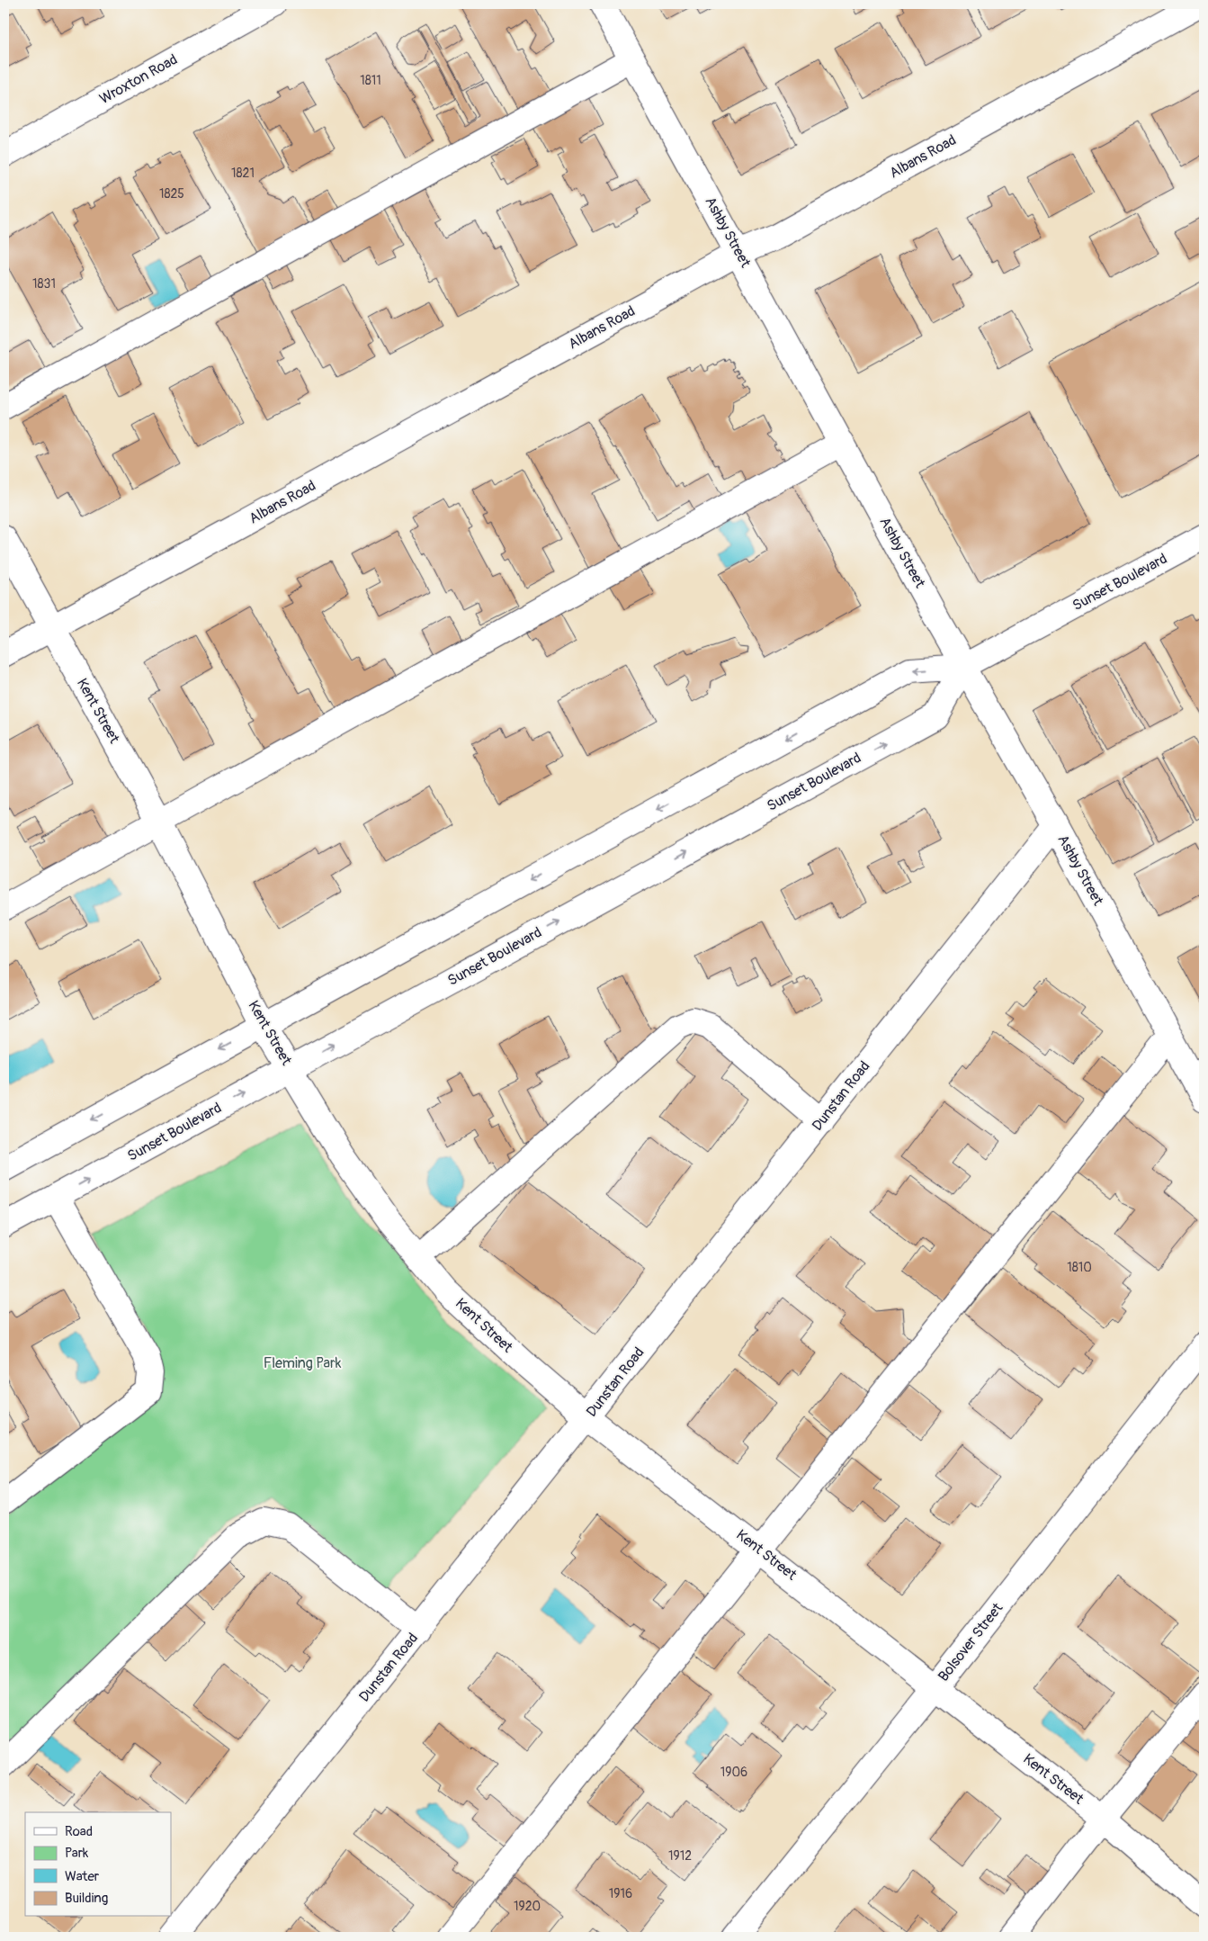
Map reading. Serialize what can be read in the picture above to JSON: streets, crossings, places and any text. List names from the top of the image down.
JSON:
{
  "streets": {
    "street": [
      "Wroxton Road",
      "Albans Road",
      "Ashby Street",
      "Sunset Boulevard",
      "Kent Street",
      "Dunstan Road",
      "Bolsover Street"
    ]
  },
  "crossings": [
    ["Albans Road", "Ashby Street"],
    ["Albans Road", "Kent Street"],
    ["Ashby Street", "Sunset Boulevard"],
    ["Ashby Street", "Dunstan Road"],
    ["Sunset Boulevard", "Kent Street"],
    ["Kent Street", "Dunstan Road"],
    ["Kent Street", "Bolsover Street"]
  ],
  "parks": ["Fleming Park"],
  "house_numbers": [
    "1811",
    "1821",
    "1825",
    "1831",
    "1810",
    "1906",
    "1912",
    "1916",
    "1920"
  ],
  "legend": [
    "Road",
    "Park",
    "Water",
    "Building"
  ]
}
